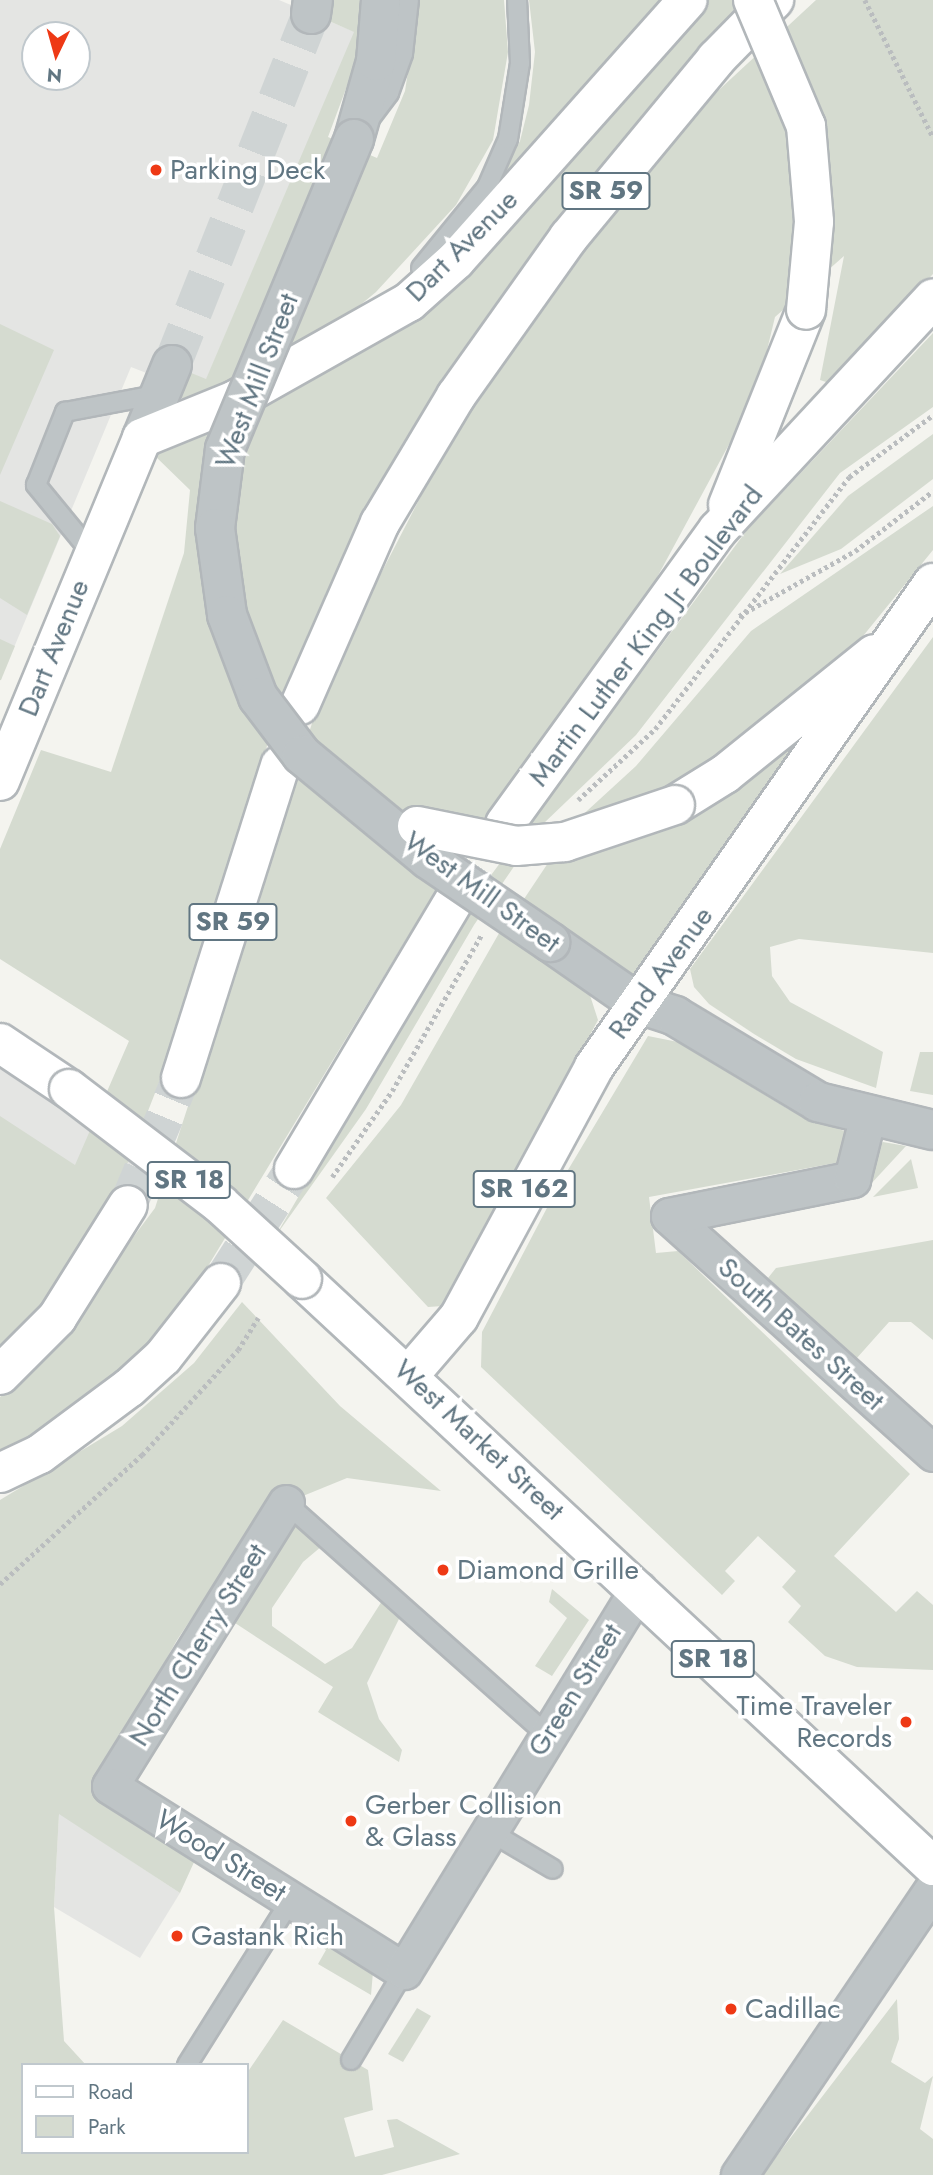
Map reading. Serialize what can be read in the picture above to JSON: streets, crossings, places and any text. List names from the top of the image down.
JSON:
{
  "streets": {
    "main road": [
      "SR 59",
      "Dart Avenue",
      "Martin Luther King Jr Boulevard",
      "Rand Avenue",
      "SR 18",
      "SR 162",
      "West Market Street"
    ],
    "street": [
      "West Mill Street",
      "South Bates Street",
      "North Cherry Street",
      "Green Street",
      "Wood Street"
    ]
  },
  "crossings": [
    ["West Mill Street", "Rand Avenue"],
    ["West Mill Street", "South Bates Street"],
    ["Rand Avenue", "West Market Street"],
    ["West Market Street", "Green Street"],
    ["North Cherry Street", "Wood Street"],
    ["Green Street", "Wood Street"]
  ],
  "places": [
    "Parking Deck",
    "Diamond Grille",
    "Time Traveler Records",
    "Gerber Collision & Glass",
    "Gastank Rich",
    "Cadillac"
  ],
  "legend": ["Road", "Park"],
  "north": "bottom"
}
